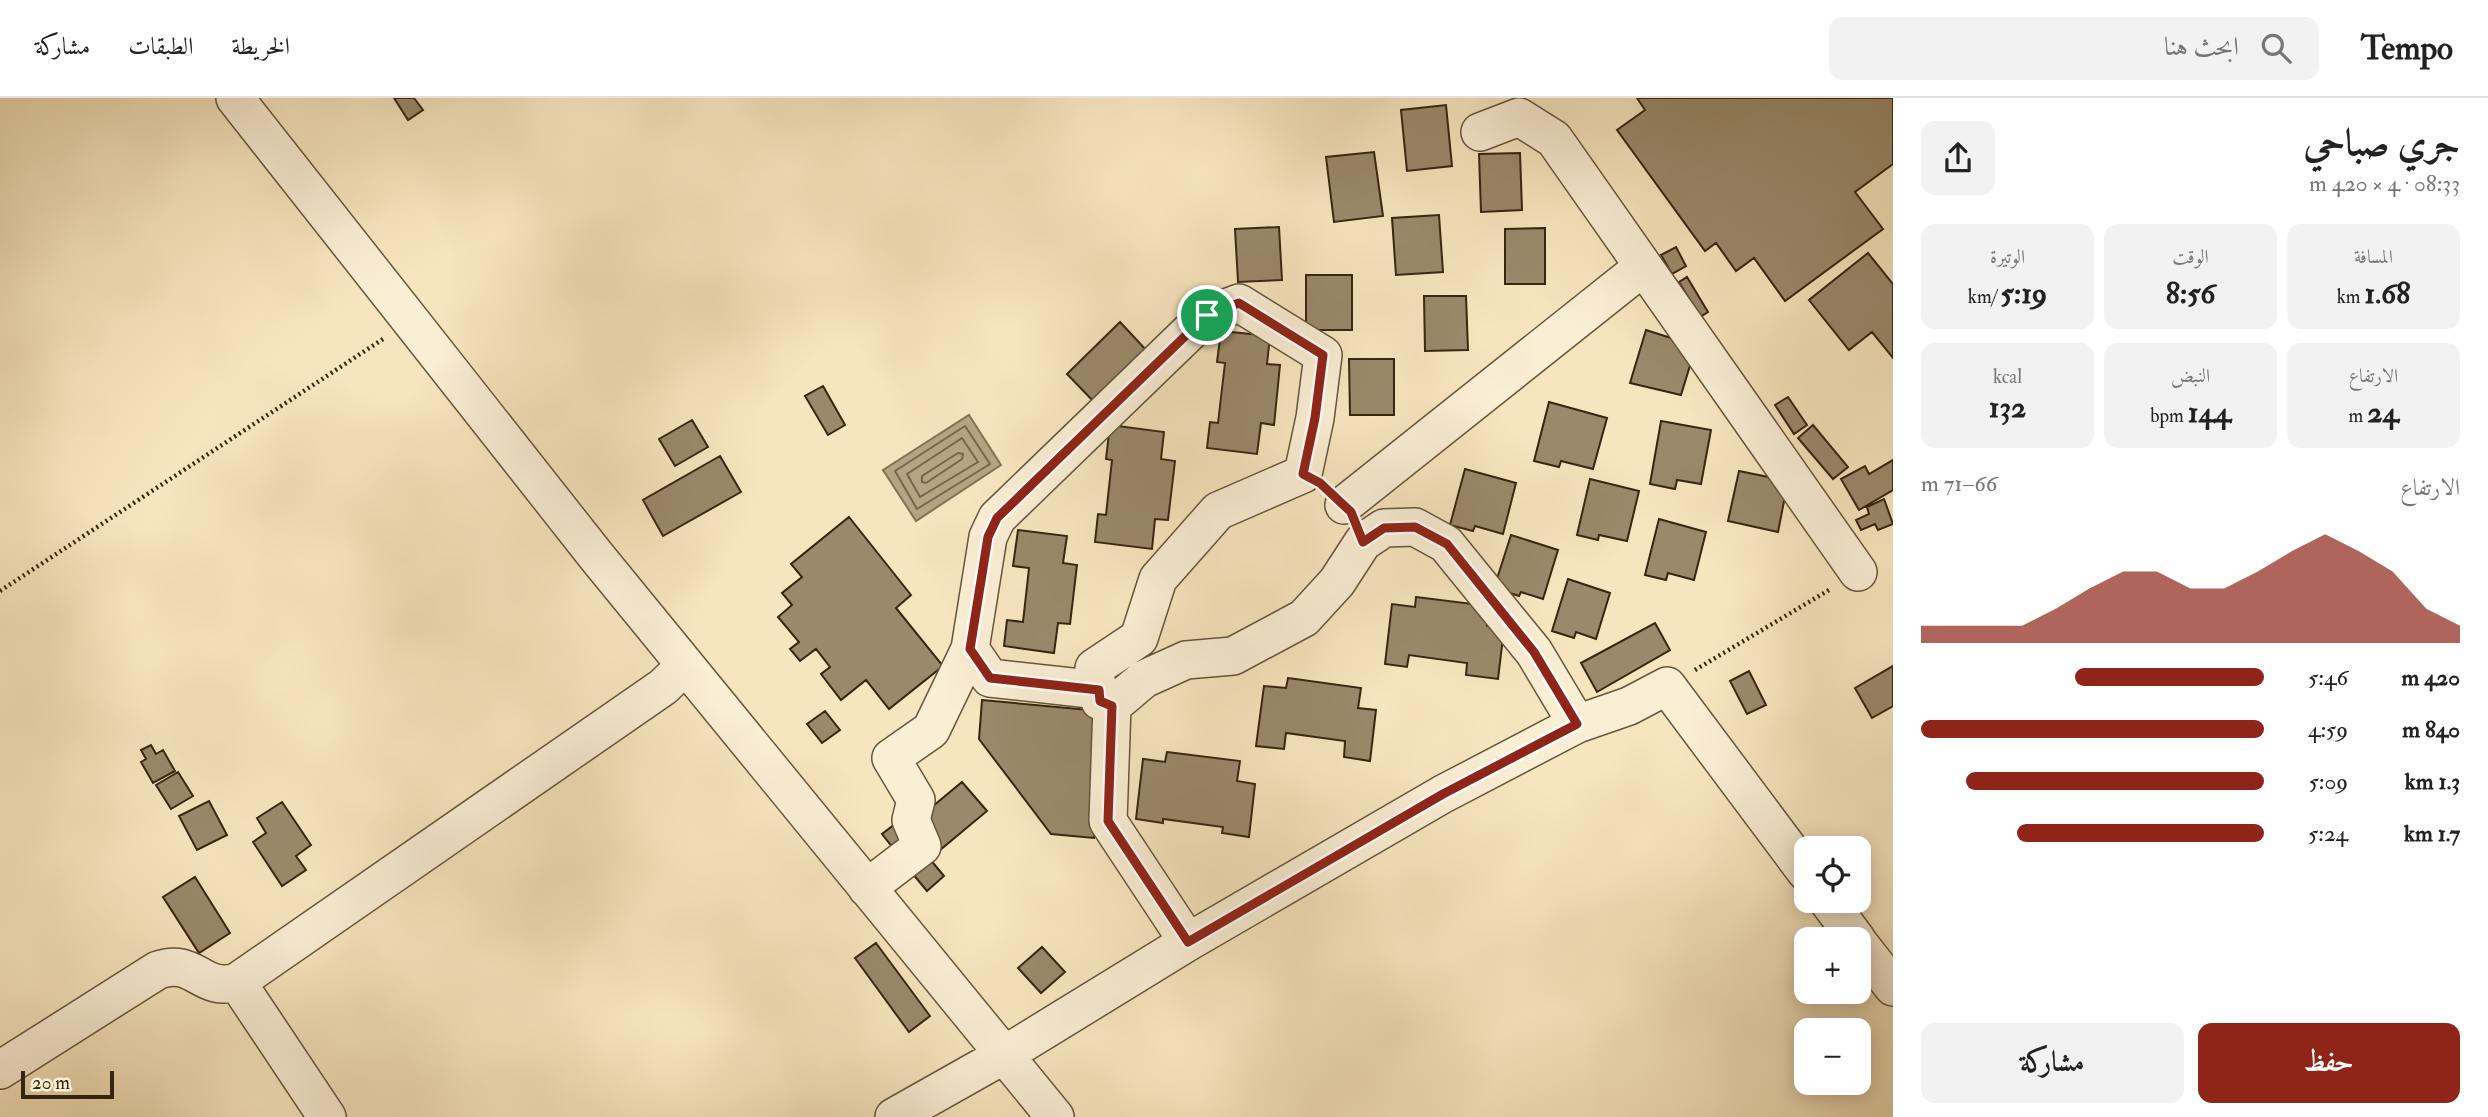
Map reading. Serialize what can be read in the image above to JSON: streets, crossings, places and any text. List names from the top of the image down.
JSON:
{
  "scale_bar": "20 m",
  "page": {
    "header": "Tempo",
    "search": "ابحث هنا",
    "nav": ["الخريطة", "الطبقات", "مشاركة"],
    "heading": ["جري صباحي", "08:33 · 4 × 420 m"],
    "stats": [
      ["المسافة", "1.68 km"],
      ["الوقت", "8:56"],
      ["الوتيرة", "5:19 /km"],
      ["الارتفاع", "24 m"],
      ["النبض", "144 bpm"],
      ["kcal", "132"]
    ],
    "chart": ["الارتفاع", "66–71 m"],
    "list": [
      {
        "name": "420 m",
        "note": "5:46"
      },
      {
        "name": "840 m",
        "note": "4:59"
      },
      {
        "name": "1.3 km",
        "note": "5:09"
      },
      {
        "name": "1.7 km",
        "note": "5:24"
      }
    ],
    "map_buttons": ["+", "−"],
    "buttons": ["حفظ", "مشاركة"],
    "scale": "20 m"
  }
}
